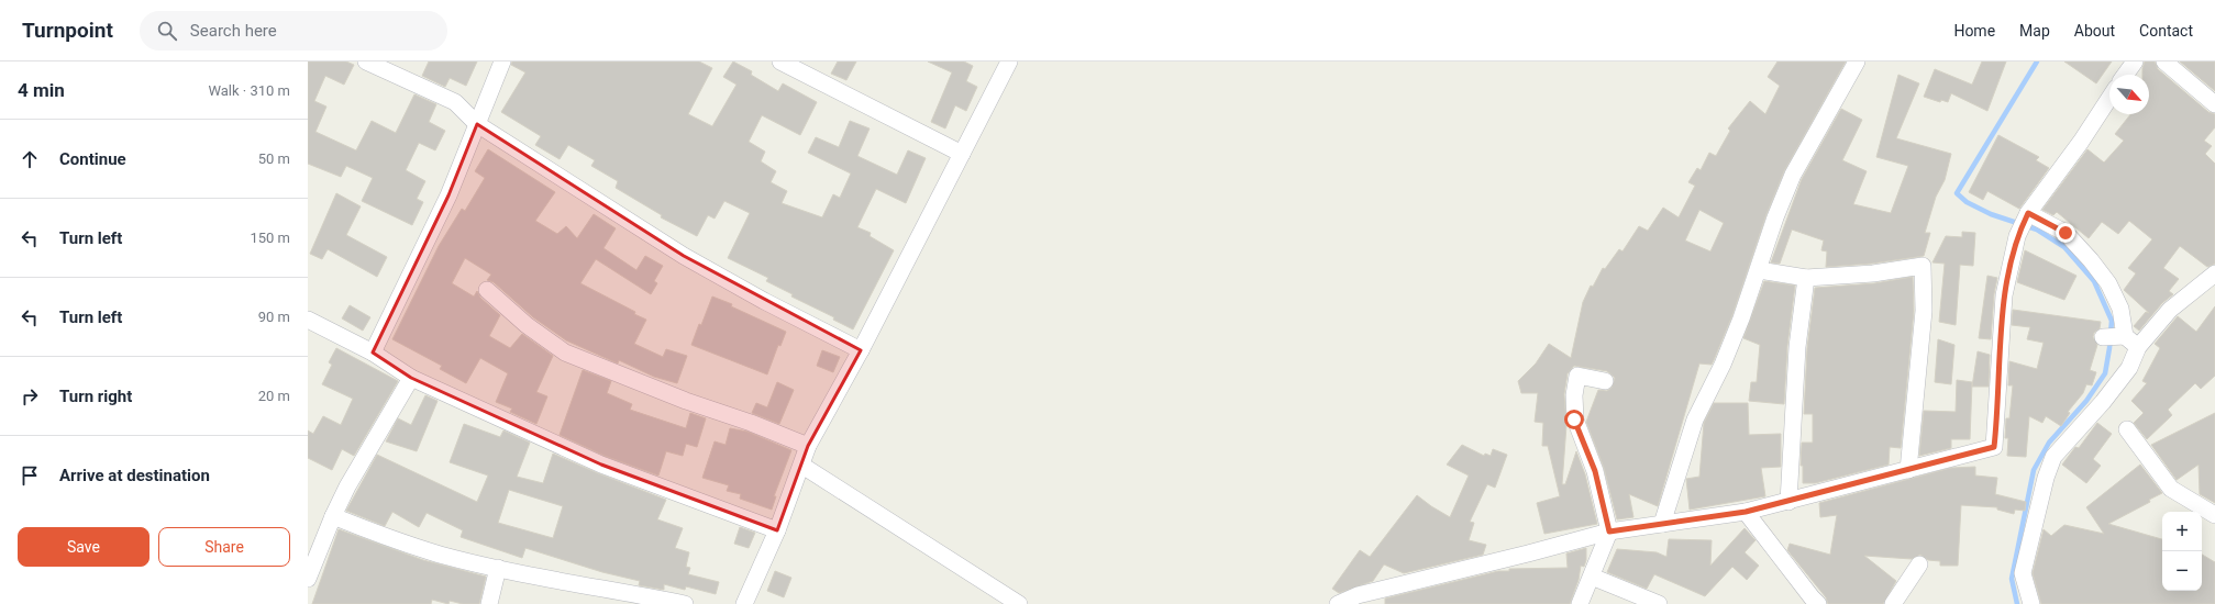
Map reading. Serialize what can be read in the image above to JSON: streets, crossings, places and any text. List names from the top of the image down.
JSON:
{
  "north": "bottom right",
  "page": {
    "header": "Turnpoint",
    "search": "Search here",
    "nav": [
      "Home",
      "Map",
      "About",
      "Contact"
    ],
    "heading": ["4 min", "Walk · 310 m"],
    "list": [
      ["Continue", "50 m"],
      ["Turn left", "150 m"],
      ["Turn left", "90 m"],
      ["Turn right", "20 m"],
      "Arrive at destination"
    ],
    "map_buttons": ["+", "−"],
    "buttons": ["Save", "Share"]
  }
}
